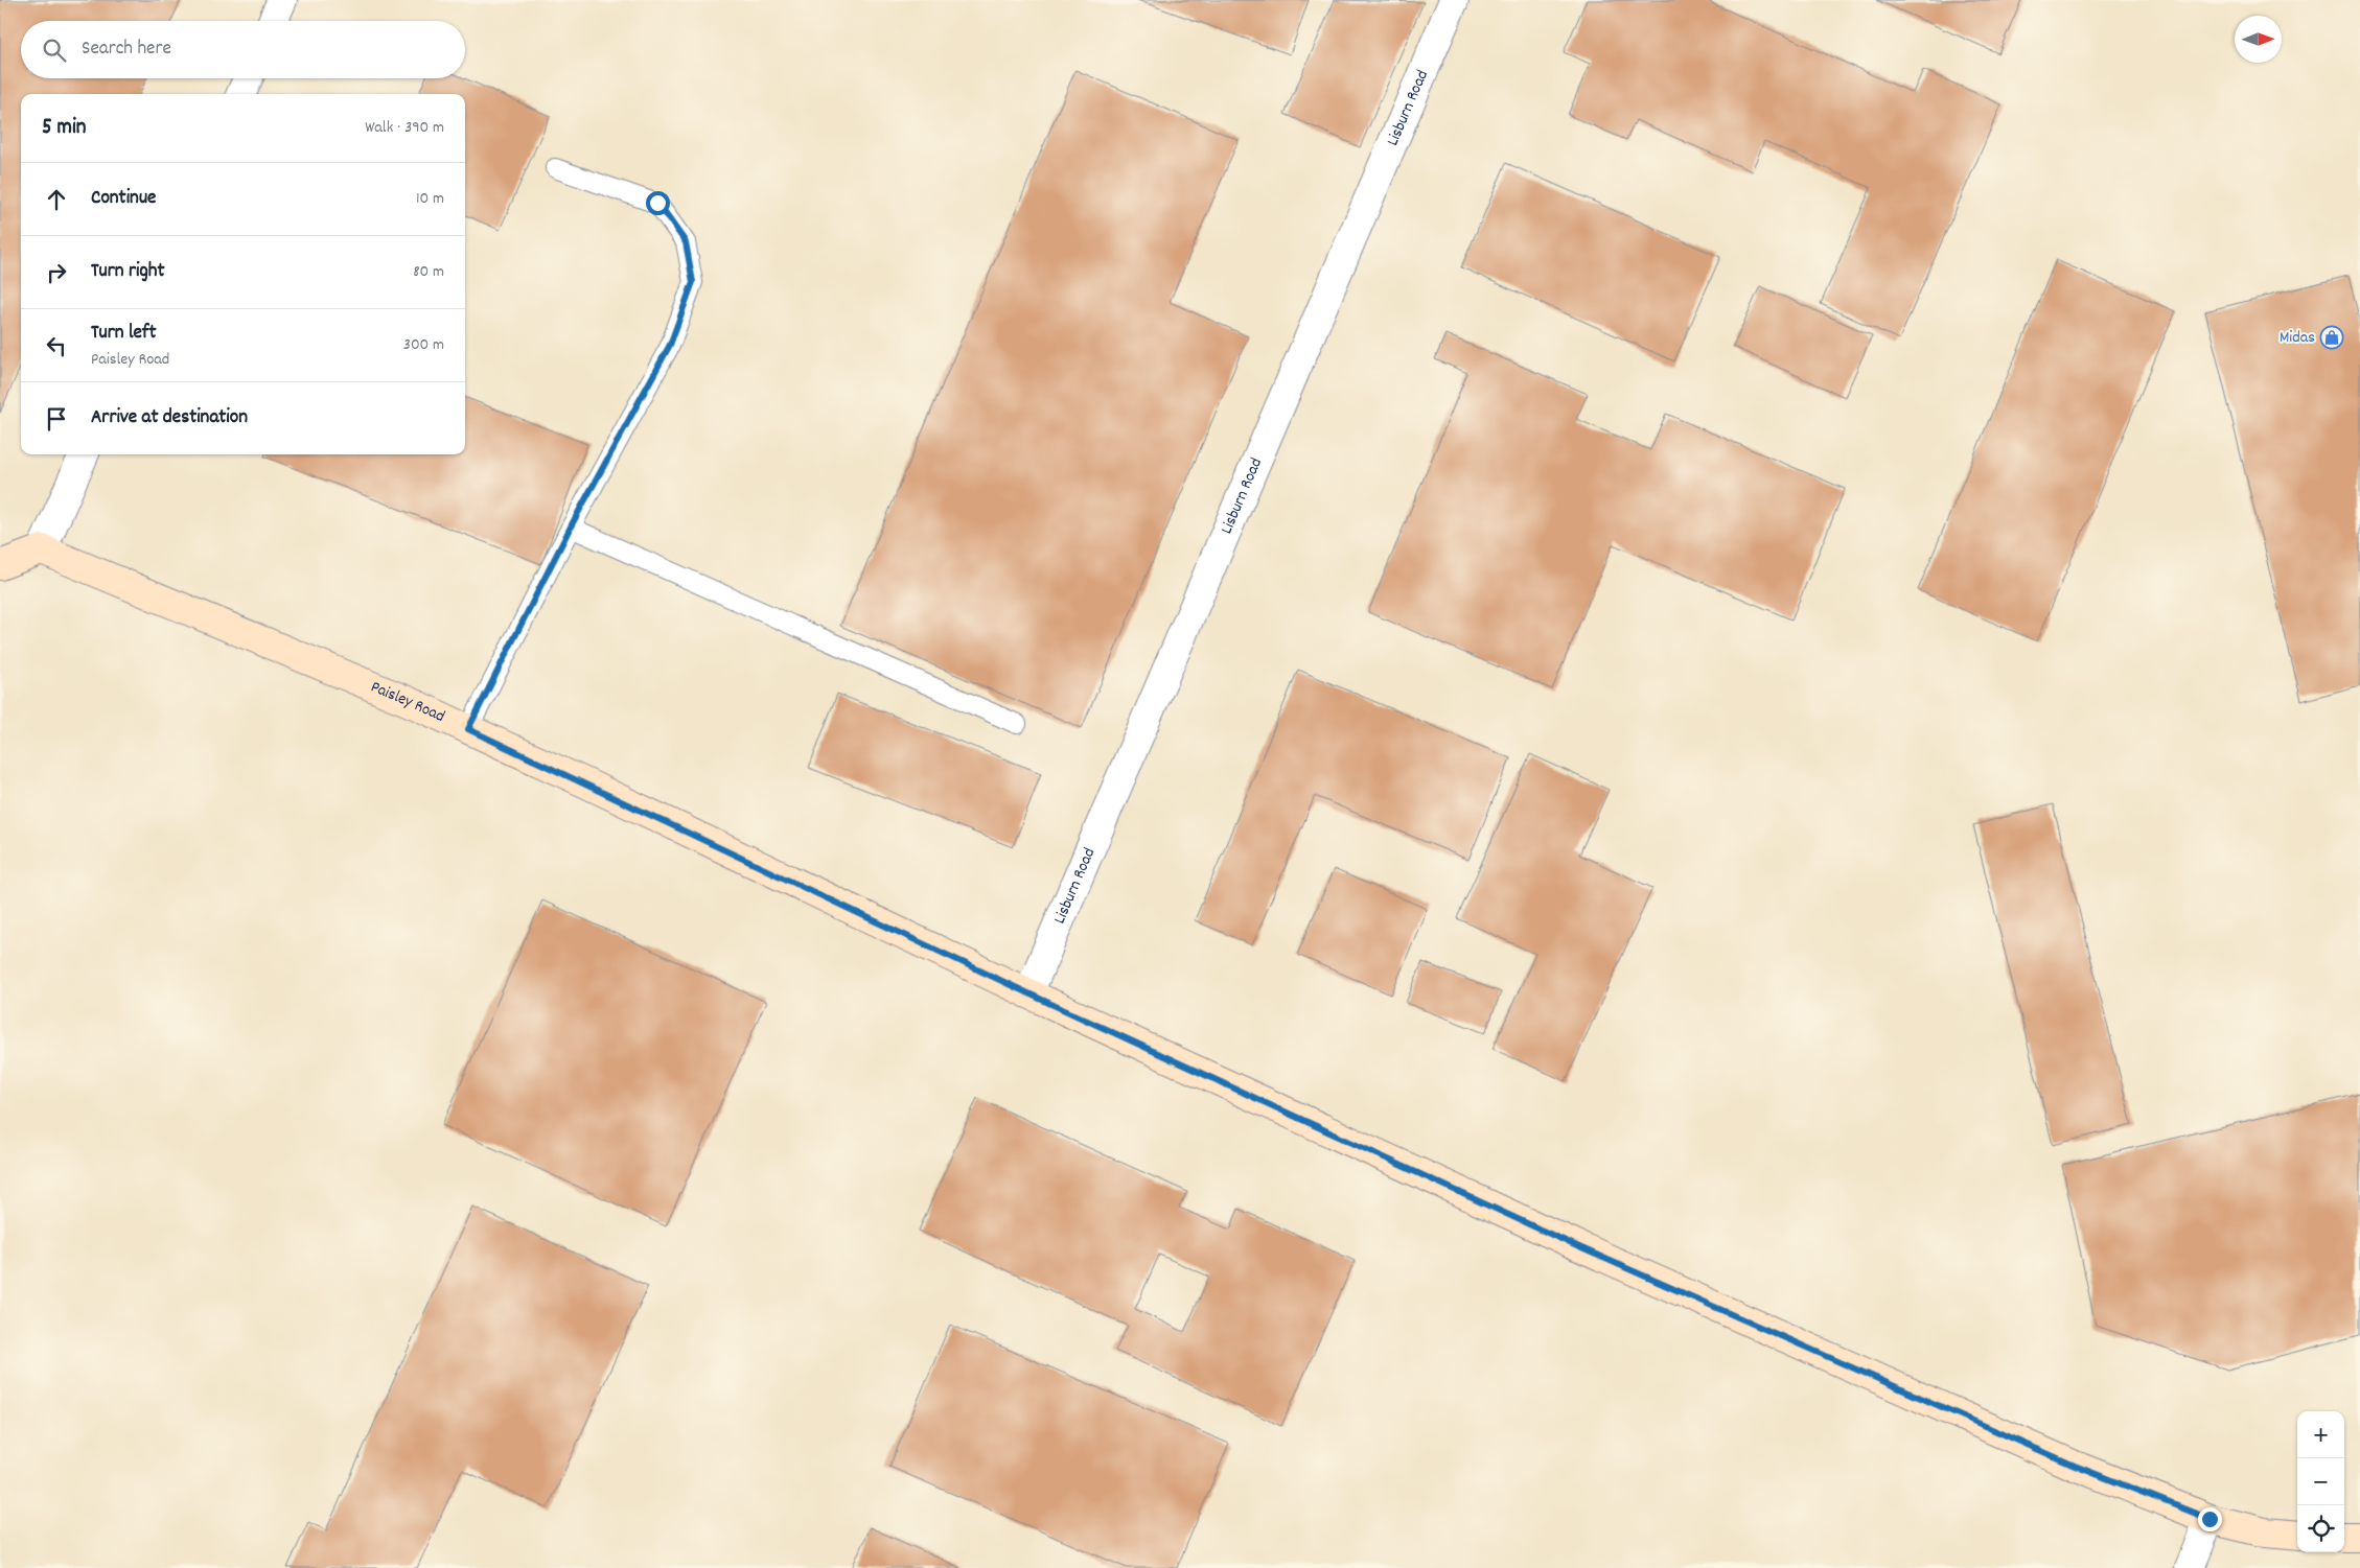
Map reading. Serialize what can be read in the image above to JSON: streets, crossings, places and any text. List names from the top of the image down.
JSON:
{
  "streets": {
    "main road": ["Paisley Road"],
    "street": ["Lisburn Road"]
  },
  "crossings": [
    ["Lisburn Road", "Paisley Road"]
  ],
  "places": {
    "shop": ["Midas"]
  },
  "north": "right",
  "page": {
    "search": "Search here",
    "heading": ["5 min", "Walk · 390 m"],
    "list": [
      ["Continue", "10 m"],
      ["Turn right", "80 m"],
      ["Turn left", "Paisley Road", "300 m"],
      "Arrive at destination"
    ],
    "map_buttons": ["+", "−"]
  }
}
